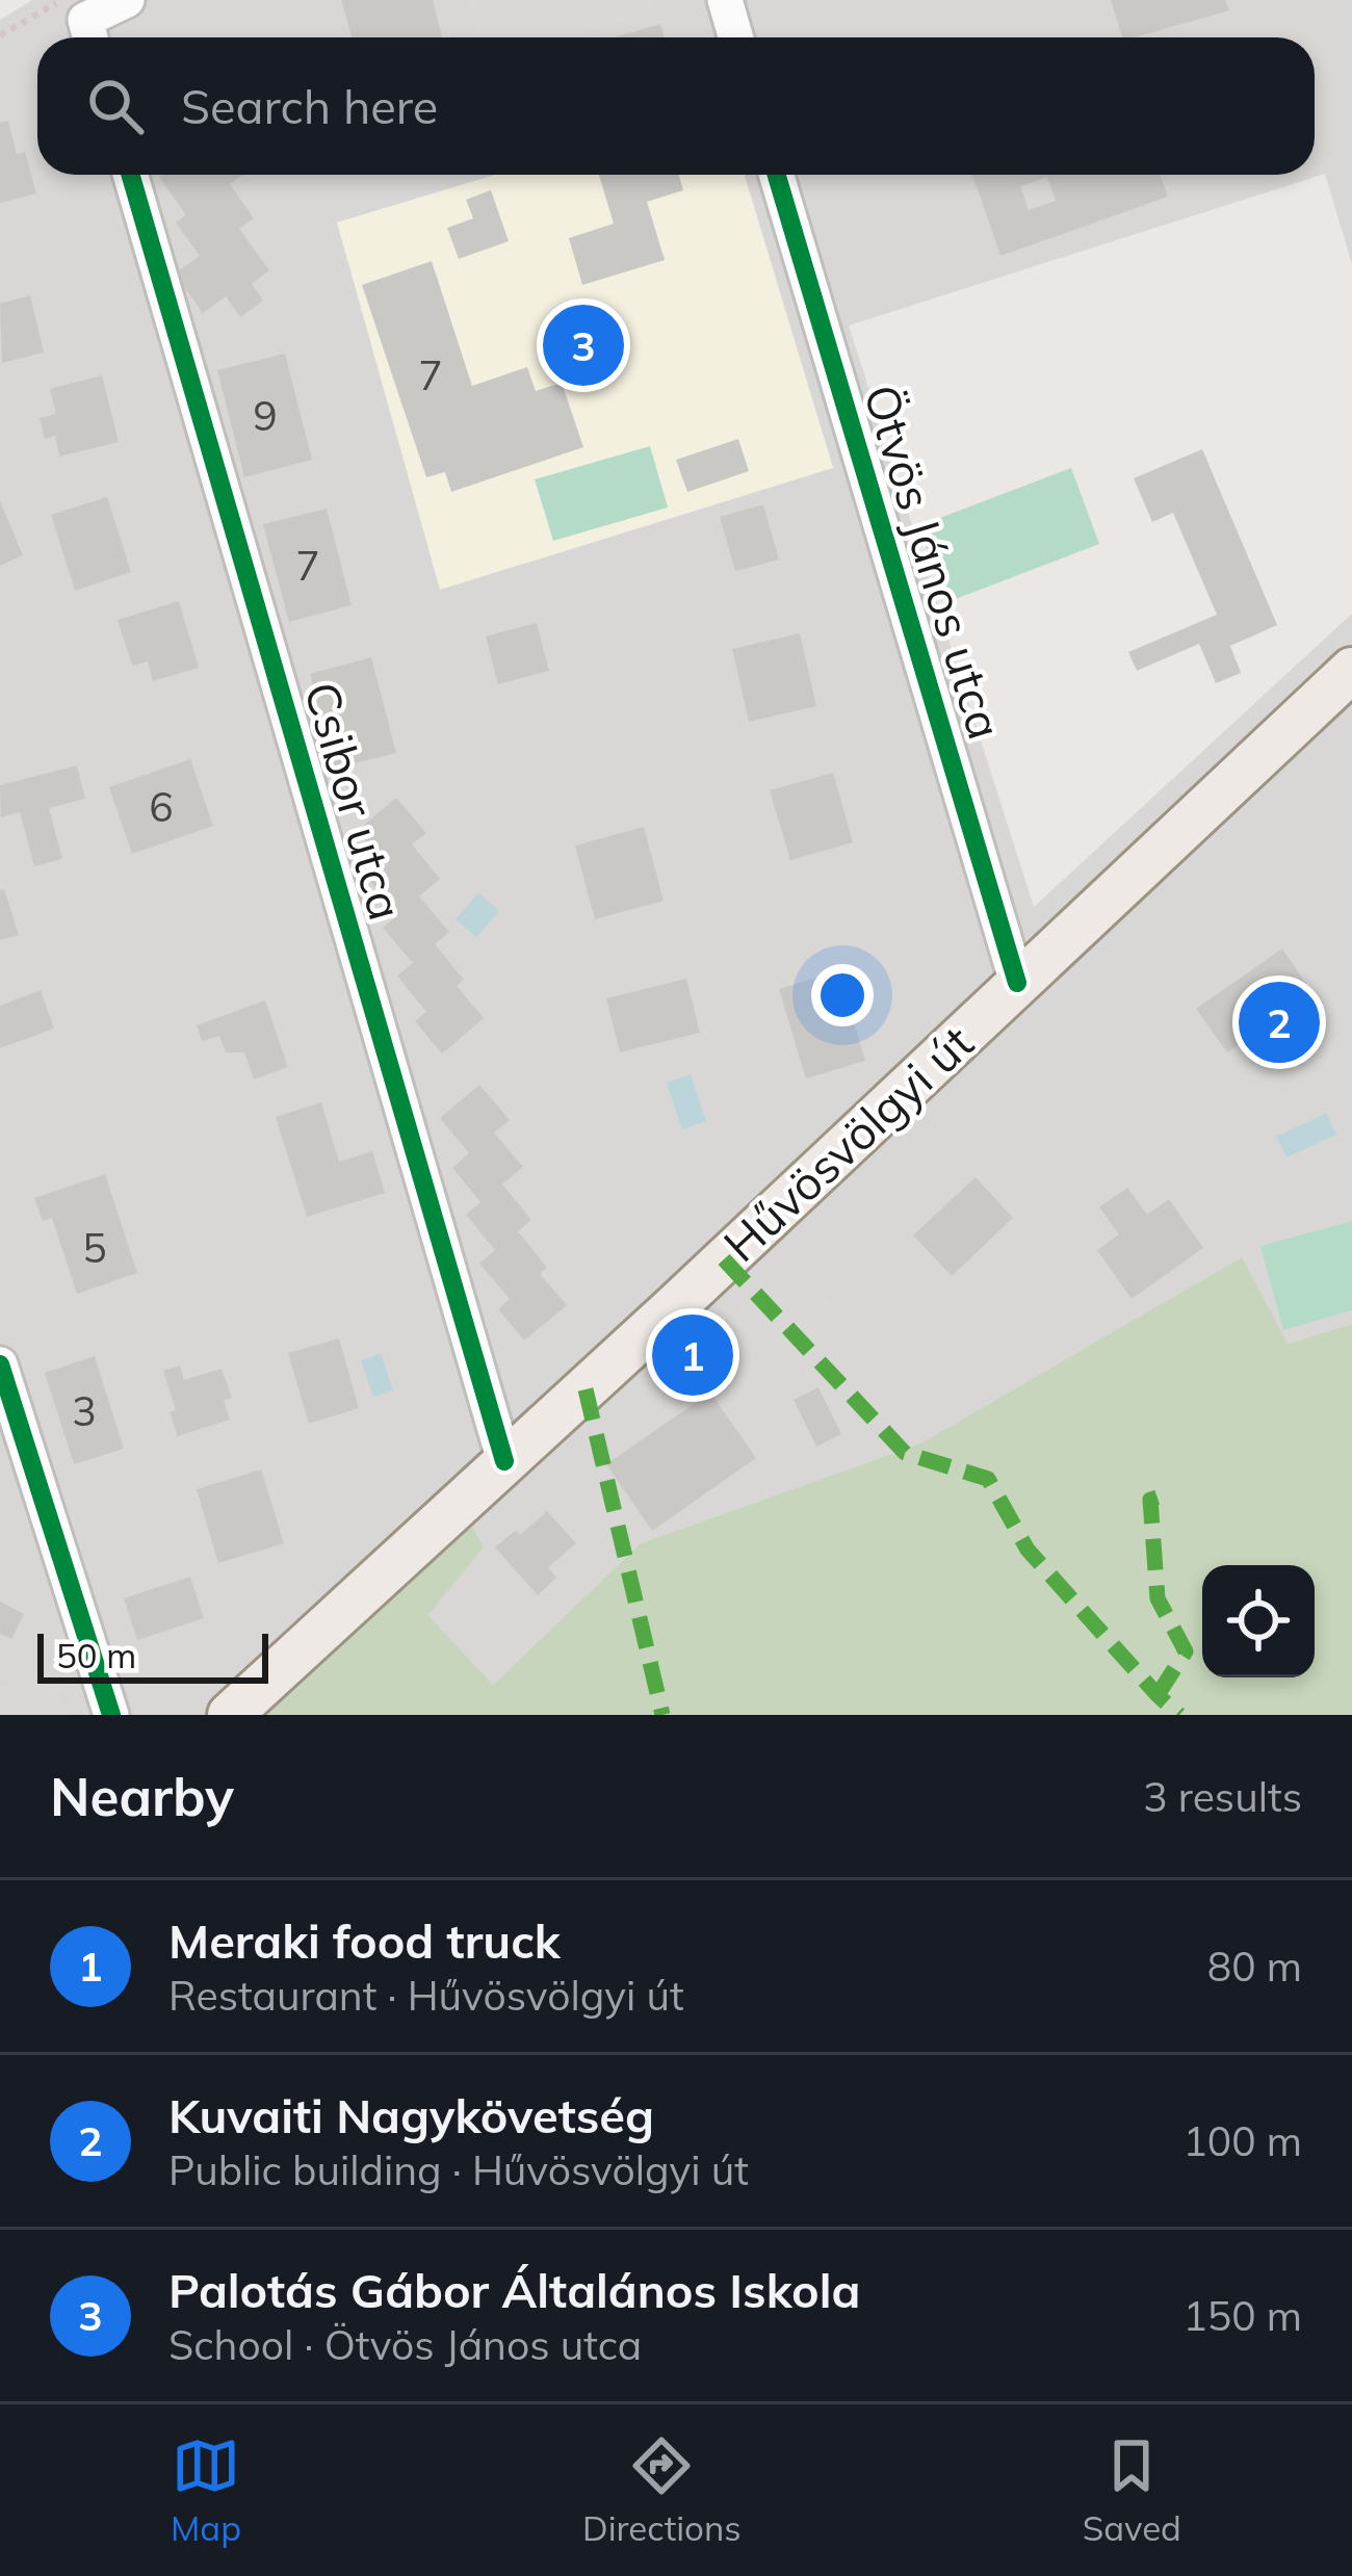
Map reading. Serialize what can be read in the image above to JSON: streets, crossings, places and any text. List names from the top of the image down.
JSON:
{
  "streets": {
    "main road": ["Hűvösvölgyi út"],
    "street": ["Ötvös János utca", "Csibor utca"]
  },
  "crossings": [
    ["Ötvös János utca", "Hűvösvölgyi út"],
    ["Csibor utca", "Hűvösvölgyi út"]
  ],
  "house_numbers": [
    "7",
    "9",
    "7",
    "6",
    "5",
    "3"
  ],
  "scale_bar": "50 m",
  "page": {
    "search": "Search here",
    "pins": ["3", "2", "1"],
    "scale": "50 m",
    "heading": ["Nearby", "3 results"],
    "list": [
      {
        "mark": "1",
        "name": "Meraki food truck",
        "note": "Restaurant · Hűvösvölgyi út",
        "value": "80 m"
      },
      {
        "mark": "2",
        "name": "Kuvaiti Nagykövetség",
        "note": "Public building · Hűvösvölgyi út",
        "value": "100 m"
      },
      {
        "mark": "3",
        "name": "Palotás Gábor Általános Iskola",
        "note": "School · Ötvös János utca",
        "value": "150 m"
      }
    ],
    "nav": ["Map", "Directions", "Saved"]
  }
}
